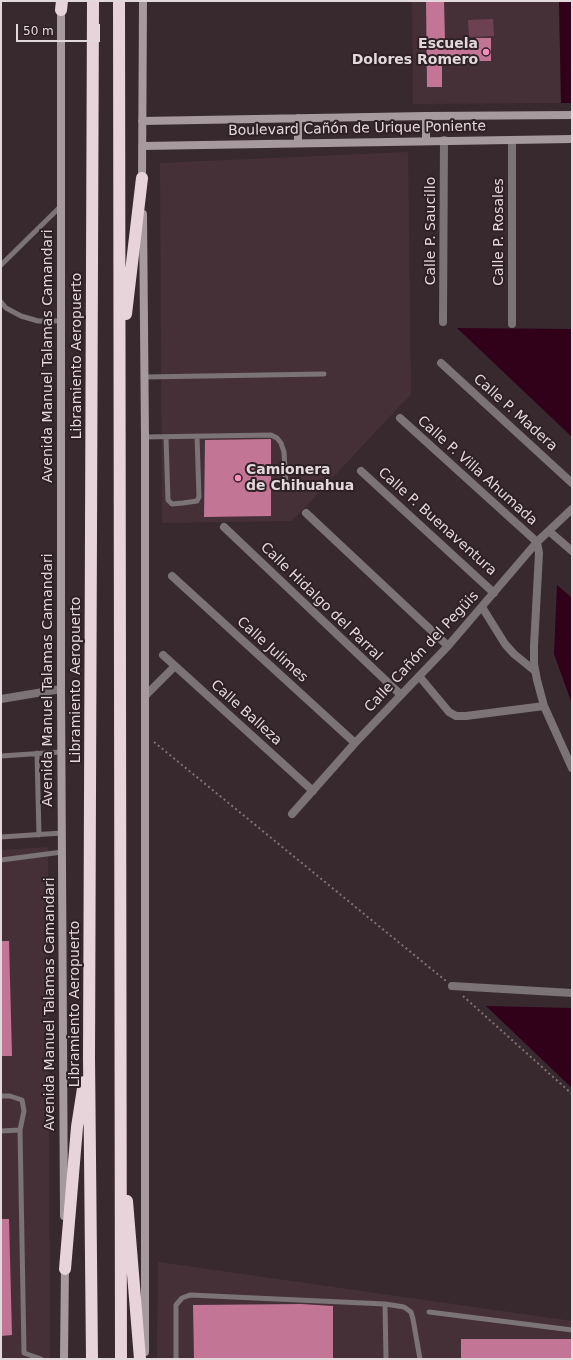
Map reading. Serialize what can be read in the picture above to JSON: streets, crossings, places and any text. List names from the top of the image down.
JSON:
{
  "streets": {
    "highway": ["Libramiento Aeropuerto"],
    "main road": ["Boulevard Cañón de Urique Poniente", "Avenida Manuel Talamas Camandari"],
    "street": [
      "Calle P. Saucillo",
      "Calle P. Rosales",
      "Calle P. Madera",
      "Calle P. Villa Ahumada",
      "Calle P. Buenaventura",
      "Calle Hidalgo del Parral",
      "Calle Julimes",
      "Calle Cañón del Pegüis",
      "Calle Balleza"
    ]
  },
  "crossings": [
    ["Boulevard Cañón de Urique Poniente", "Calle P. Saucillo"],
    ["Boulevard Cañón de Urique Poniente", "Calle P. Rosales"],
    ["Calle P. Villa Ahumada", "Calle Cañón del Pegüis"],
    ["Calle P. Buenaventura", "Calle Cañón del Pegüis"],
    ["Calle Hidalgo del Parral", "Calle Cañón del Pegüis"],
    ["Calle Julimes", "Calle Cañón del Pegüis"],
    ["Calle Cañón del Pegüis", "Calle Balleza"]
  ],
  "places": ["Escuela Dolores Romero", "Camionera de Chihuahua"],
  "scale_bar": "50 m"
}
